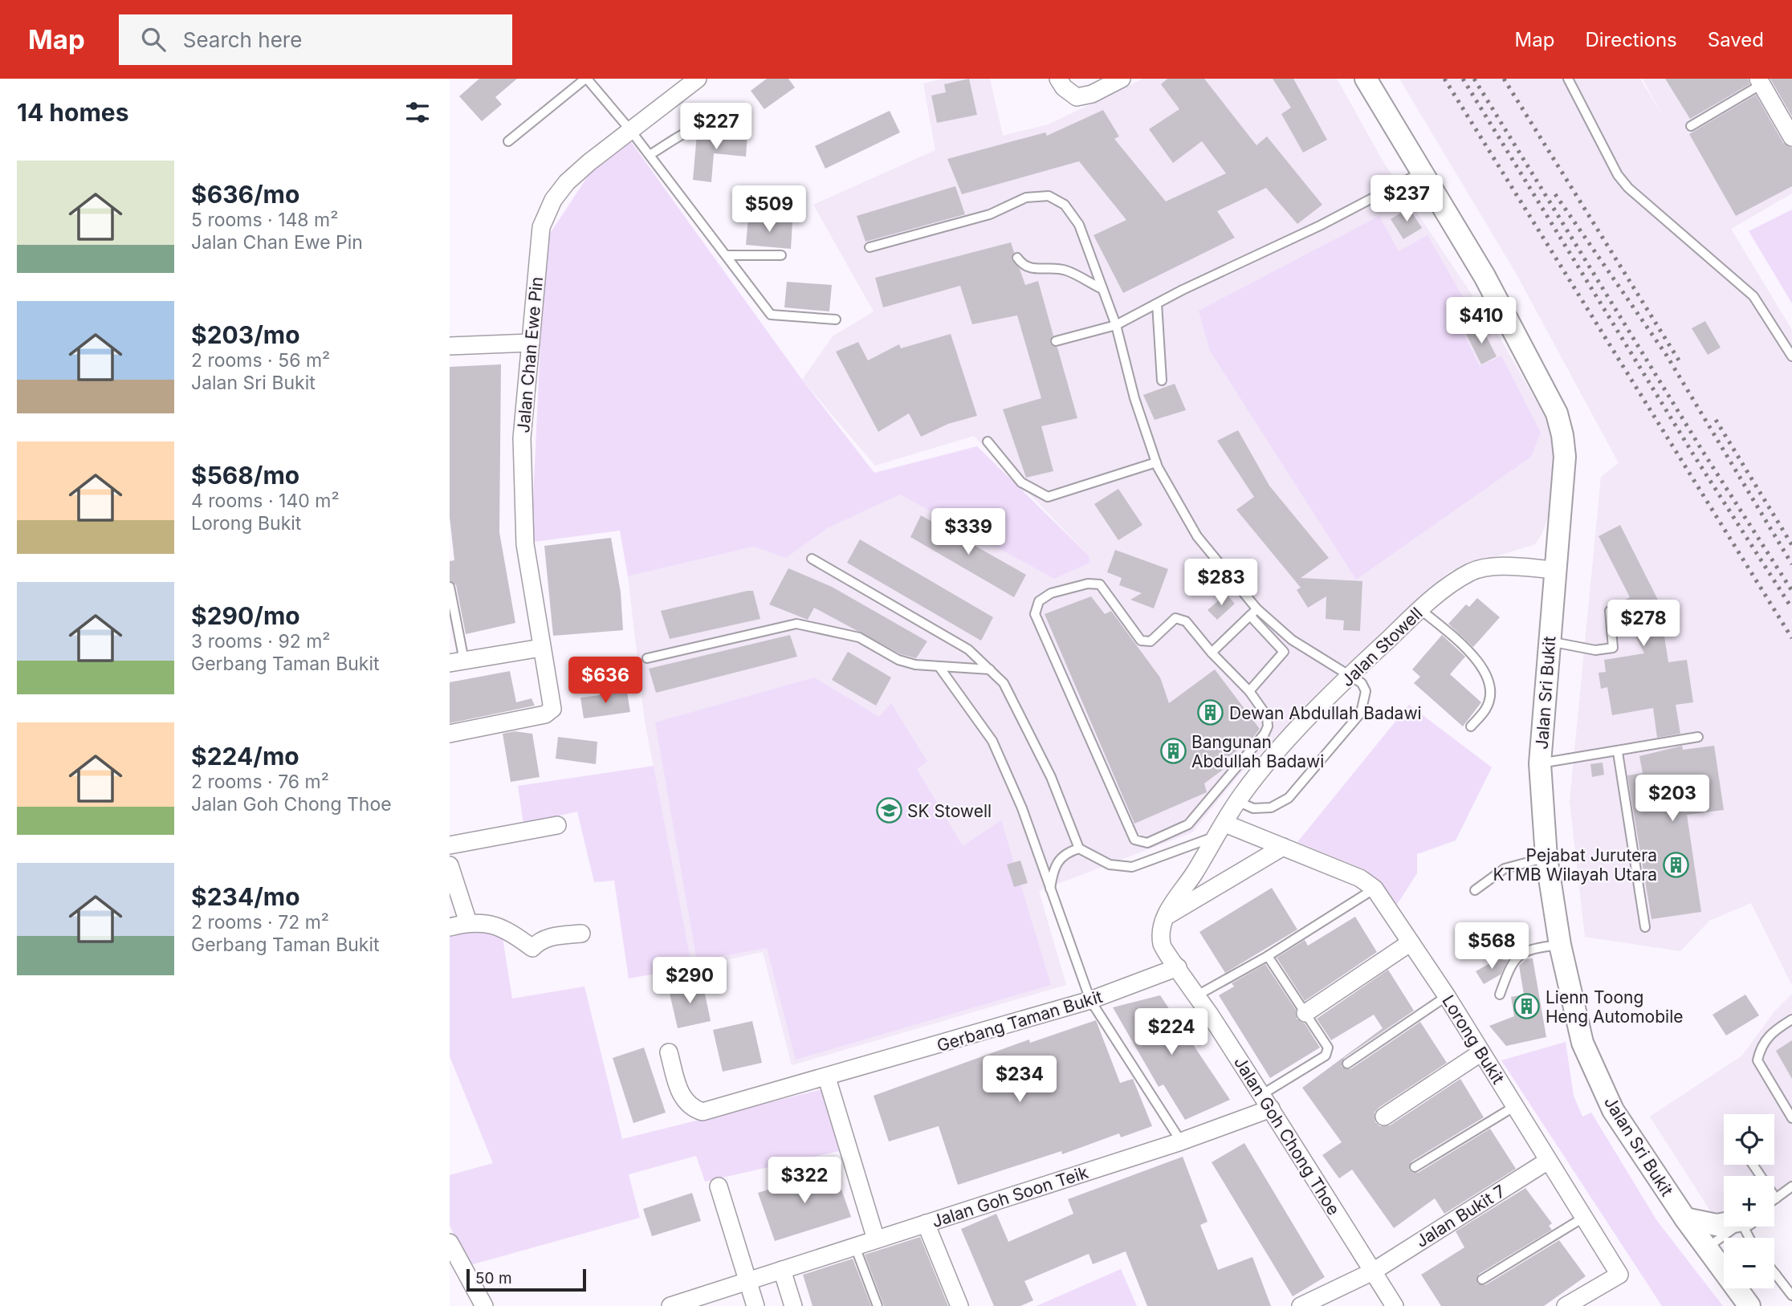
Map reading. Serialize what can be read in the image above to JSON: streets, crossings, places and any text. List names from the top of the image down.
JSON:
{
  "streets": {
    "street": [
      "Jalan Chan Ewe Pin",
      "Jalan Stowell",
      "Jalan Sri Bukit",
      "Gerbang Taman Bukit",
      "Lorong Bukit",
      "Jalan Goh Chong Thoe",
      "Jalan Goh Soon Teik",
      "Jalan Bukit 7"
    ]
  },
  "crossings": [
    ["Jalan Stowell", "Jalan Sri Bukit"],
    ["Jalan Stowell", "Gerbang Taman Bukit"],
    ["Jalan Stowell", "Lorong Bukit"],
    ["Jalan Stowell", "Jalan Goh Chong Thoe"],
    ["Gerbang Taman Bukit", "Jalan Goh Chong Thoe"],
    ["Lorong Bukit", "Jalan Bukit 7"],
    ["Jalan Goh Chong Thoe", "Jalan Goh Soon Teik"],
    ["Jalan Goh Chong Thoe", "Jalan Bukit 7"]
  ],
  "places": {
    "building": [
      "Dewan Abdullah Badawi",
      "Bangunan Abdullah Badawi",
      "Pejabat Jurutera KTMB Wilayah Utara",
      "Lienn Toong Heng Automobile"
    ],
    "school or university": ["SK Stowell"]
  },
  "scale_bar": "50 m",
  "page": {
    "header": "Map",
    "search": "Search here",
    "nav": ["Map", "Directions", "Saved"],
    "heading": "14 homes",
    "price": [
      "$227",
      "$237",
      "$509",
      "$410",
      "$339",
      "$283",
      "$278",
      "$636",
      "$203",
      "$568",
      "$290",
      "$224",
      "$234",
      "$322"
    ],
    "list": [
      {
        "name": "$636/mo",
        "note": "5 rooms · 148 m² · Jalan Chan Ewe Pin"
      },
      {
        "name": "$203/mo",
        "note": "2 rooms · 56 m² · Jalan Sri Bukit"
      },
      {
        "name": "$568/mo",
        "note": "4 rooms · 140 m² · Lorong Bukit"
      },
      {
        "name": "$290/mo",
        "note": "3 rooms · 92 m² · Gerbang Taman Bukit"
      },
      {
        "name": "$224/mo",
        "note": "2 rooms · 76 m² · Jalan Goh Chong Thoe"
      },
      {
        "name": "$234/mo",
        "note": "2 rooms · 72 m² · Gerbang Taman Bukit"
      }
    ],
    "map_buttons": ["+", "−"],
    "scale": "50 m"
  }
}
